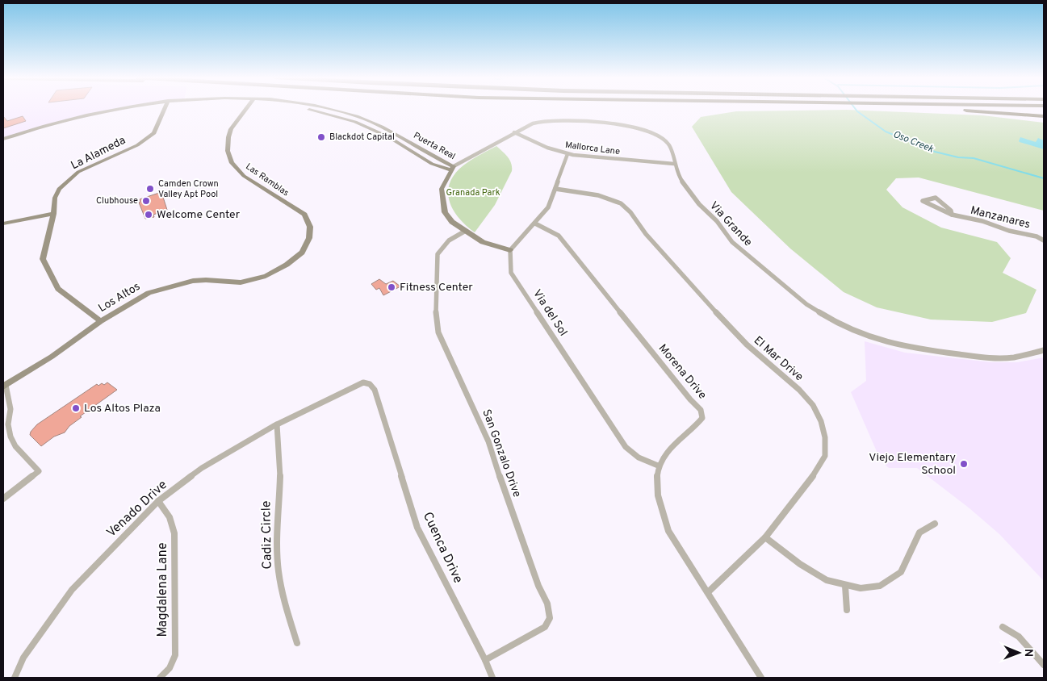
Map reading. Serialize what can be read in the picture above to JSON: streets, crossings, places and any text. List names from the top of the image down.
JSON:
{
  "streets": {
    "street": [
      "Puerta Real",
      "Mallorca Lane",
      "La Alameda",
      "Las Ramblas",
      "Manzanares",
      "Via Grande",
      "Los Altos",
      "Via del Sol",
      "El Mar Drive",
      "Morena Drive",
      "San Gonzalo Drive",
      "Venado Drive",
      "Cadiz Circle",
      "Cuenca Drive",
      "Magdalena Lane"
    ]
  },
  "crossings": [
    ["Puerta Real", "Mallorca Lane"],
    ["Puerta Real", "Via Grande"],
    ["Puerta Real", "Via del Sol"],
    ["Puerta Real", "El Mar Drive"],
    ["Puerta Real", "Morena Drive"],
    ["Puerta Real", "San Gonzalo Drive"],
    ["Mallorca Lane", "Via Grande"],
    ["Mallorca Lane", "Via del Sol"],
    ["Mallorca Lane", "El Mar Drive"],
    ["Mallorca Lane", "Morena Drive"],
    ["Mallorca Lane", "San Gonzalo Drive"],
    ["La Alameda", "Los Altos"],
    ["Las Ramblas", "Los Altos"],
    ["Via Grande", "Via del Sol"],
    ["Via Grande", "El Mar Drive"],
    ["Via Grande", "Morena Drive"],
    ["Via Grande", "San Gonzalo Drive"],
    ["Via del Sol", "El Mar Drive"],
    ["Via del Sol", "Morena Drive"],
    ["Via del Sol", "San Gonzalo Drive"],
    ["El Mar Drive", "Morena Drive"],
    ["El Mar Drive", "San Gonzalo Drive"],
    ["Morena Drive", "San Gonzalo Drive"],
    ["San Gonzalo Drive", "Cuenca Drive"],
    ["Venado Drive", "Cadiz Circle"],
    ["Venado Drive", "Cuenca Drive"],
    ["Venado Drive", "Magdalena Lane"]
  ],
  "water": ["Oso Creek"],
  "parks": ["Granada Park"],
  "places": [
    "Blackdot Capital",
    "Camden Crown Valley Apt Pool",
    "Clubhouse",
    "Welcome Center",
    "Fitness Center",
    "Los Altos Plaza",
    "Viejo Elementary School"
  ],
  "north": "right"
}
